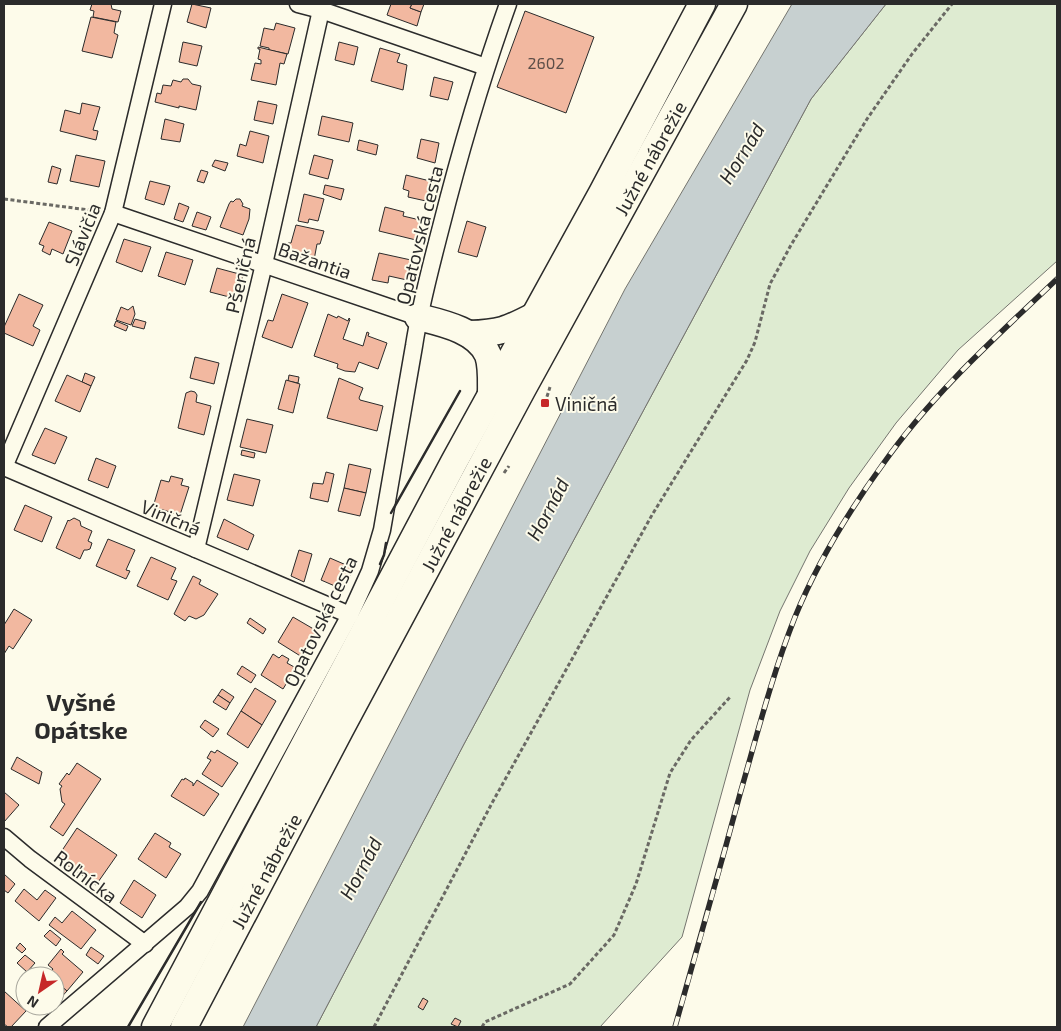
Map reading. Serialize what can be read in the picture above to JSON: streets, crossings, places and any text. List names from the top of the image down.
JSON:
{
  "streets": {
    "highway": ["Južné nábrežie"],
    "street": [
      "Slávičia",
      "Opatovská cesta",
      "Bažantia",
      "Pšeničná",
      "Viničná",
      "Roľnícka"
    ]
  },
  "crossings": [
    ["Slávičia", "Bažantia"],
    ["Slávičia", "Viničná"],
    ["Opatovská cesta", "Bažantia"],
    ["Opatovská cesta", "Viničná"],
    ["Opatovská cesta", "Roľnícka"],
    ["Bažantia", "Pšeničná"],
    ["Pšeničná", "Viničná"]
  ],
  "districts": ["Vyšné Opátske"],
  "water": ["Hornád"],
  "places": {
    "transit": ["Viničná"]
  },
  "house_numbers": ["2602"],
  "north": "bottom left"
}
